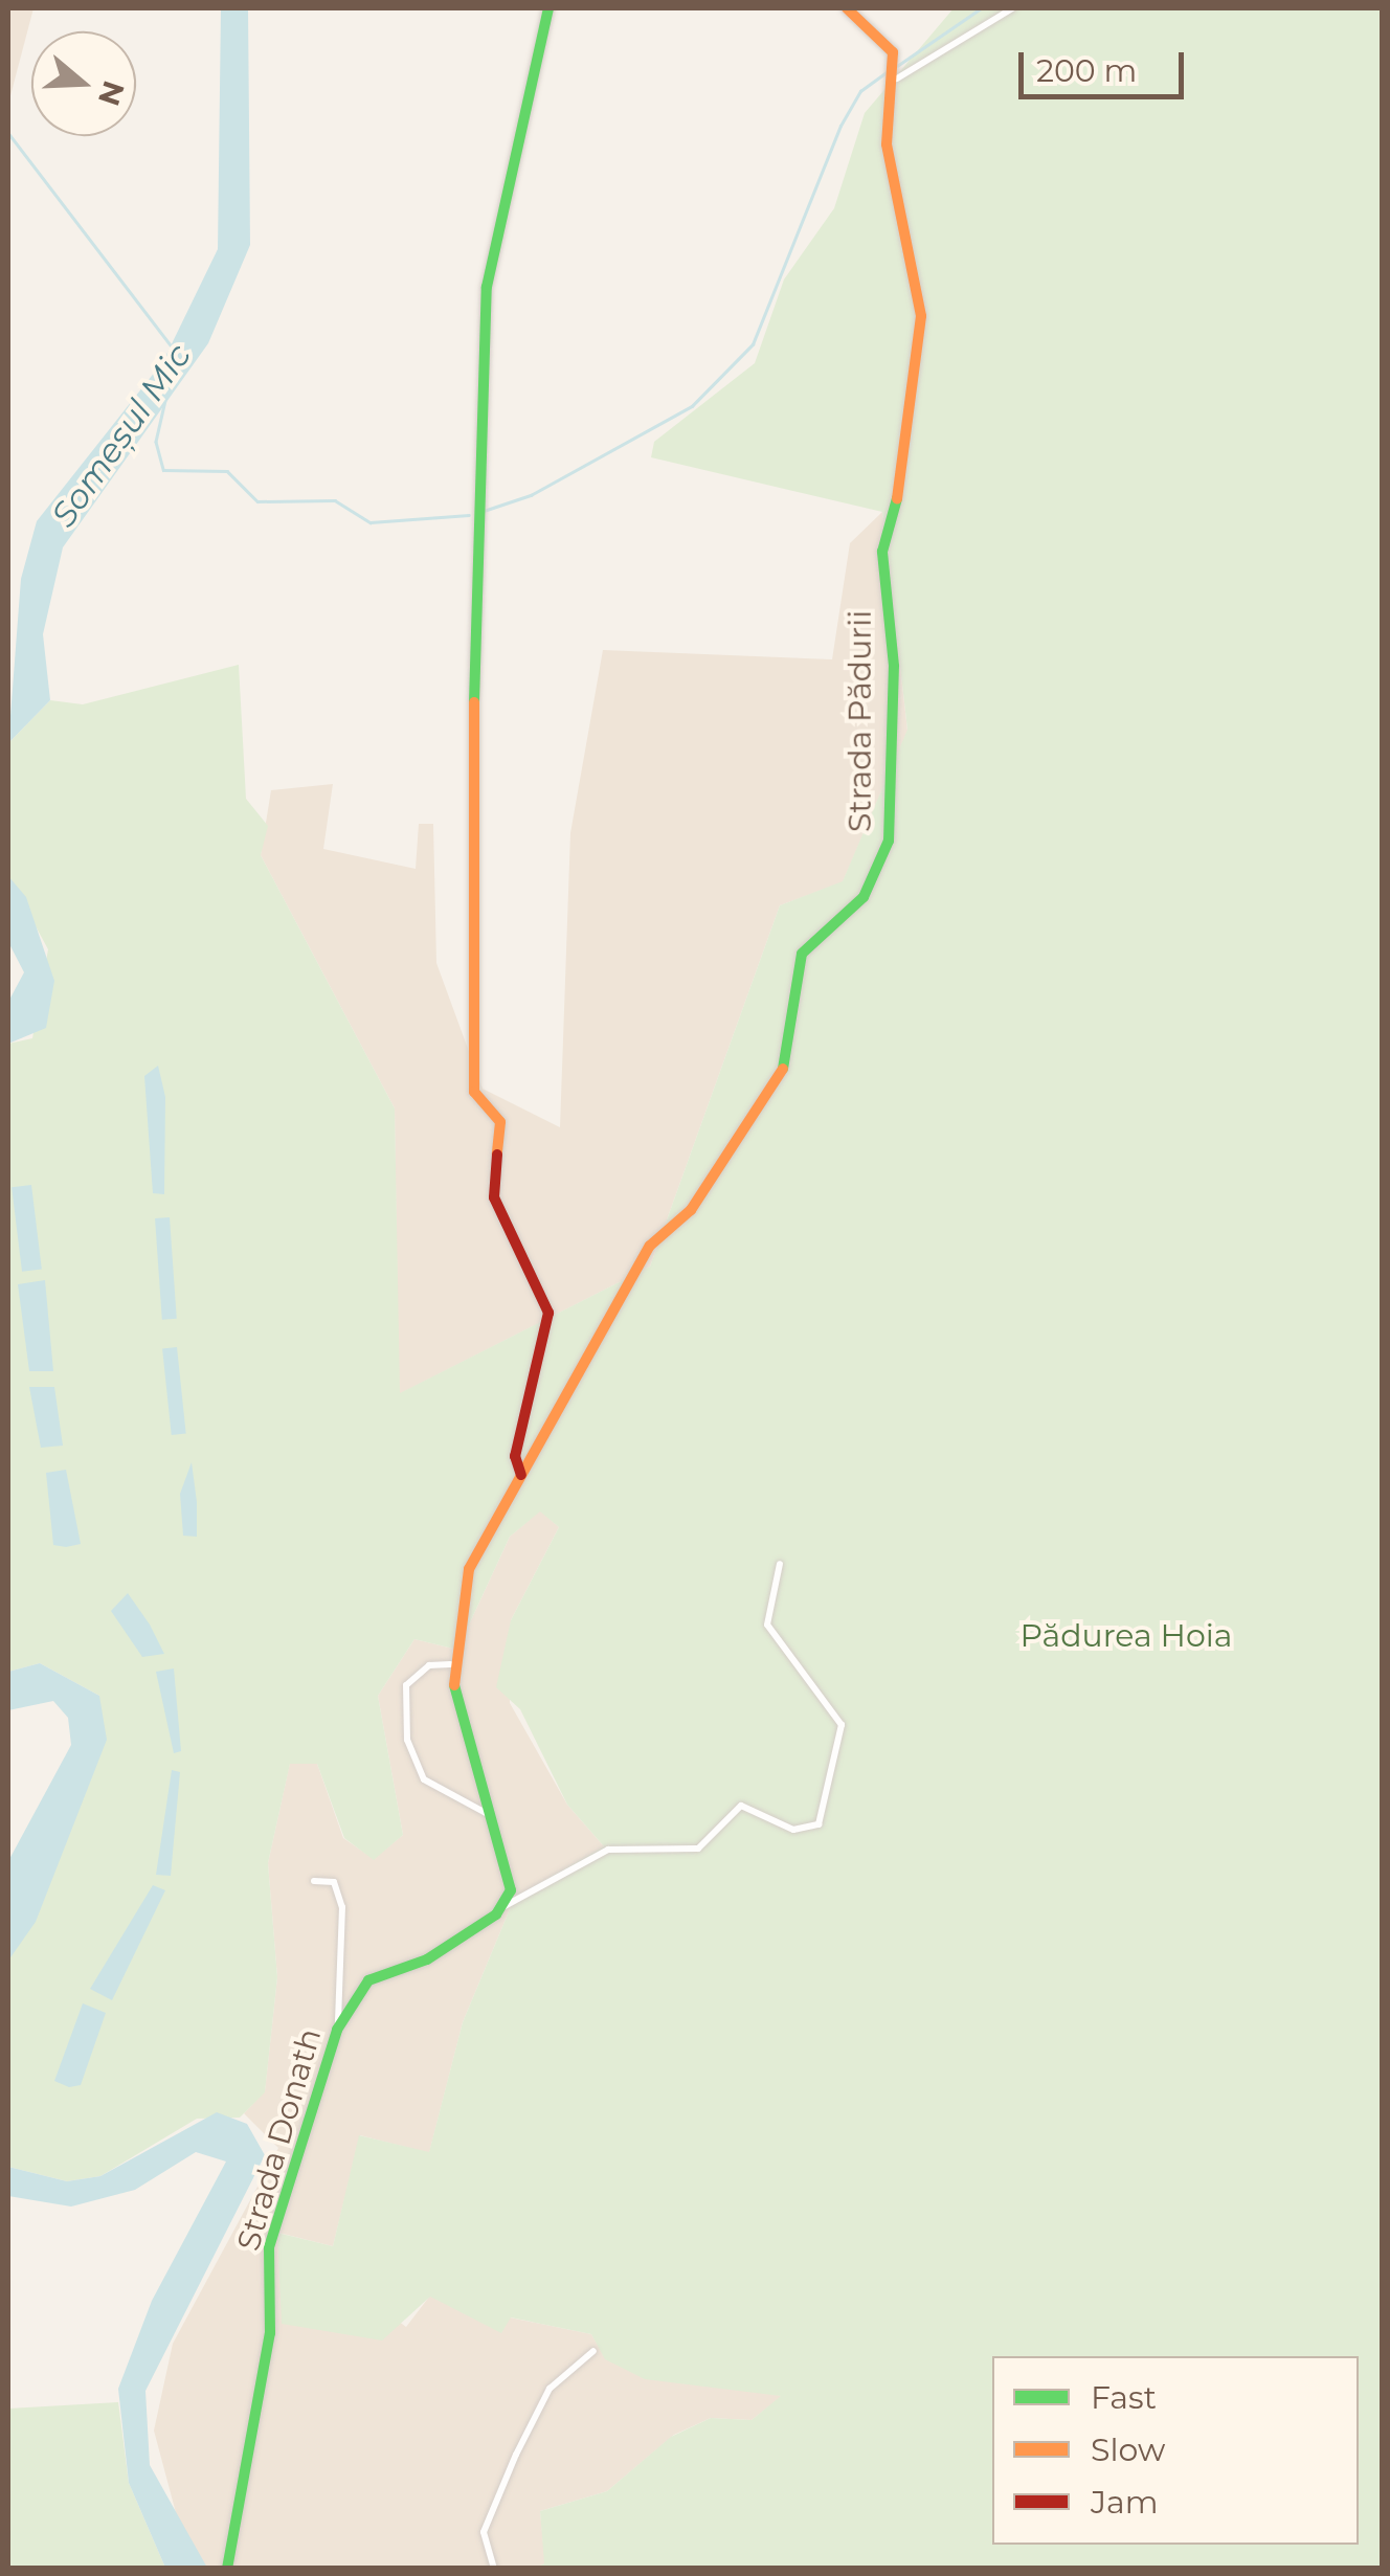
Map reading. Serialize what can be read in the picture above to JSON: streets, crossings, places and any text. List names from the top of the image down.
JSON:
{
  "streets": {
    "street": ["Strada Pădurii", "Strada Donath"]
  },
  "crossings": [
    ["Strada Pădurii", "Strada Donath"]
  ],
  "water": ["Someșul Mic"],
  "parks": ["Pădurea Hoia"],
  "legend": ["Fast", "Slow", "Jam"],
  "scale_bar": "200 m",
  "north": "right"
}
